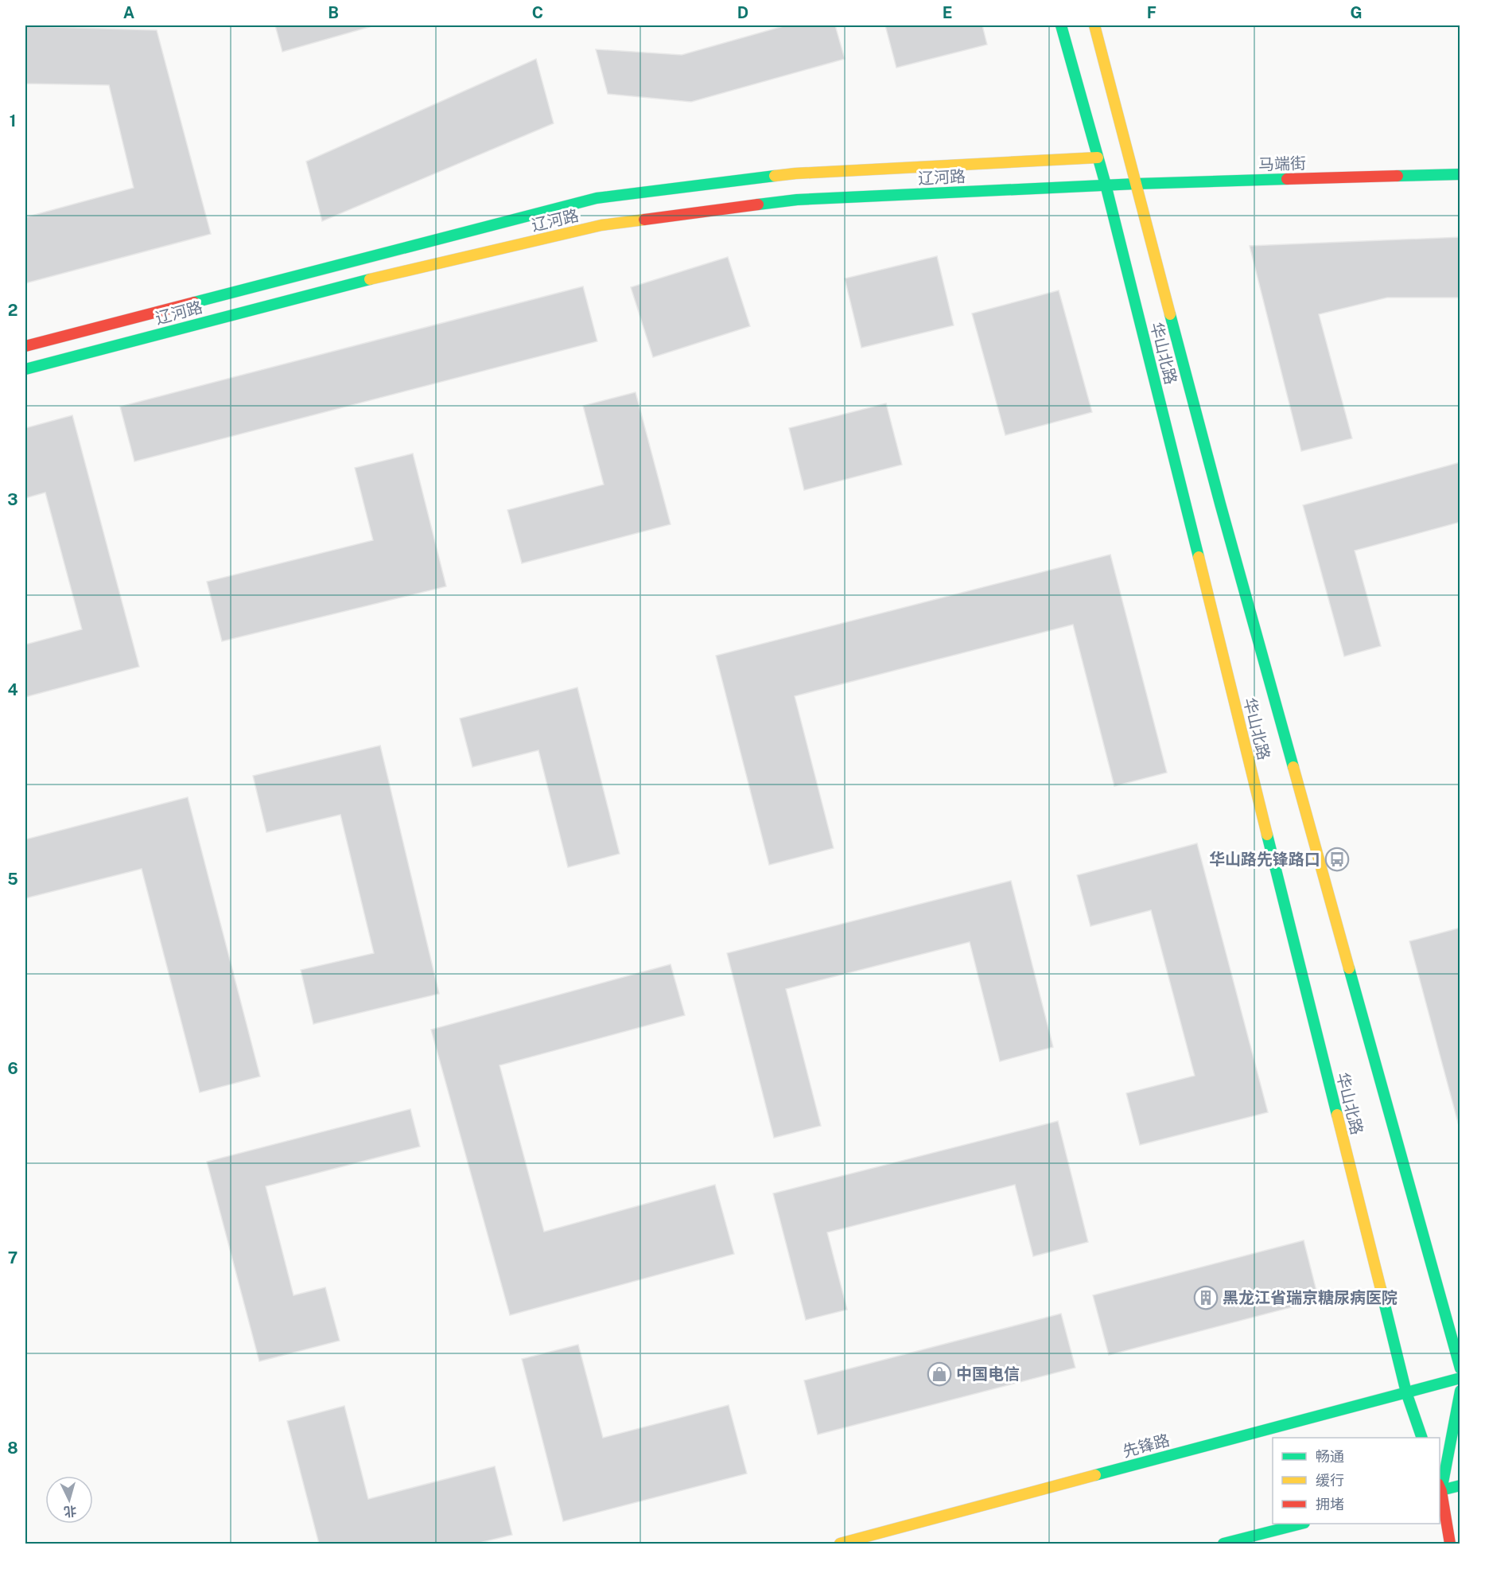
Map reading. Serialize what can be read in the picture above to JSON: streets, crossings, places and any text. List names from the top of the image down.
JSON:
{
  "streets": {
    "main road": [
      "马端街",
      "辽河路",
      "华山北路",
      "先锋路"
    ]
  },
  "crossings": [
    ["马端街", "辽河路"],
    ["马端街", "华山北路"],
    ["辽河路", "华山北路"],
    ["华山北路", "先锋路"]
  ],
  "places": {
    "bus stop": ["华山路先锋路口"],
    "building": ["黑龙江省瑞京糖尿病医院"],
    "shop": ["中国电信"]
  },
  "legend": ["畅通", "缓行", "拥堵"],
  "north": "bottom",
  "grid": {
    "columns": [
      "A",
      "B",
      "C",
      "D",
      "E",
      "F",
      "G"
    ],
    "rows": [
      "1",
      "2",
      "3",
      "4",
      "5",
      "6",
      "7",
      "8"
    ]
  }
}
